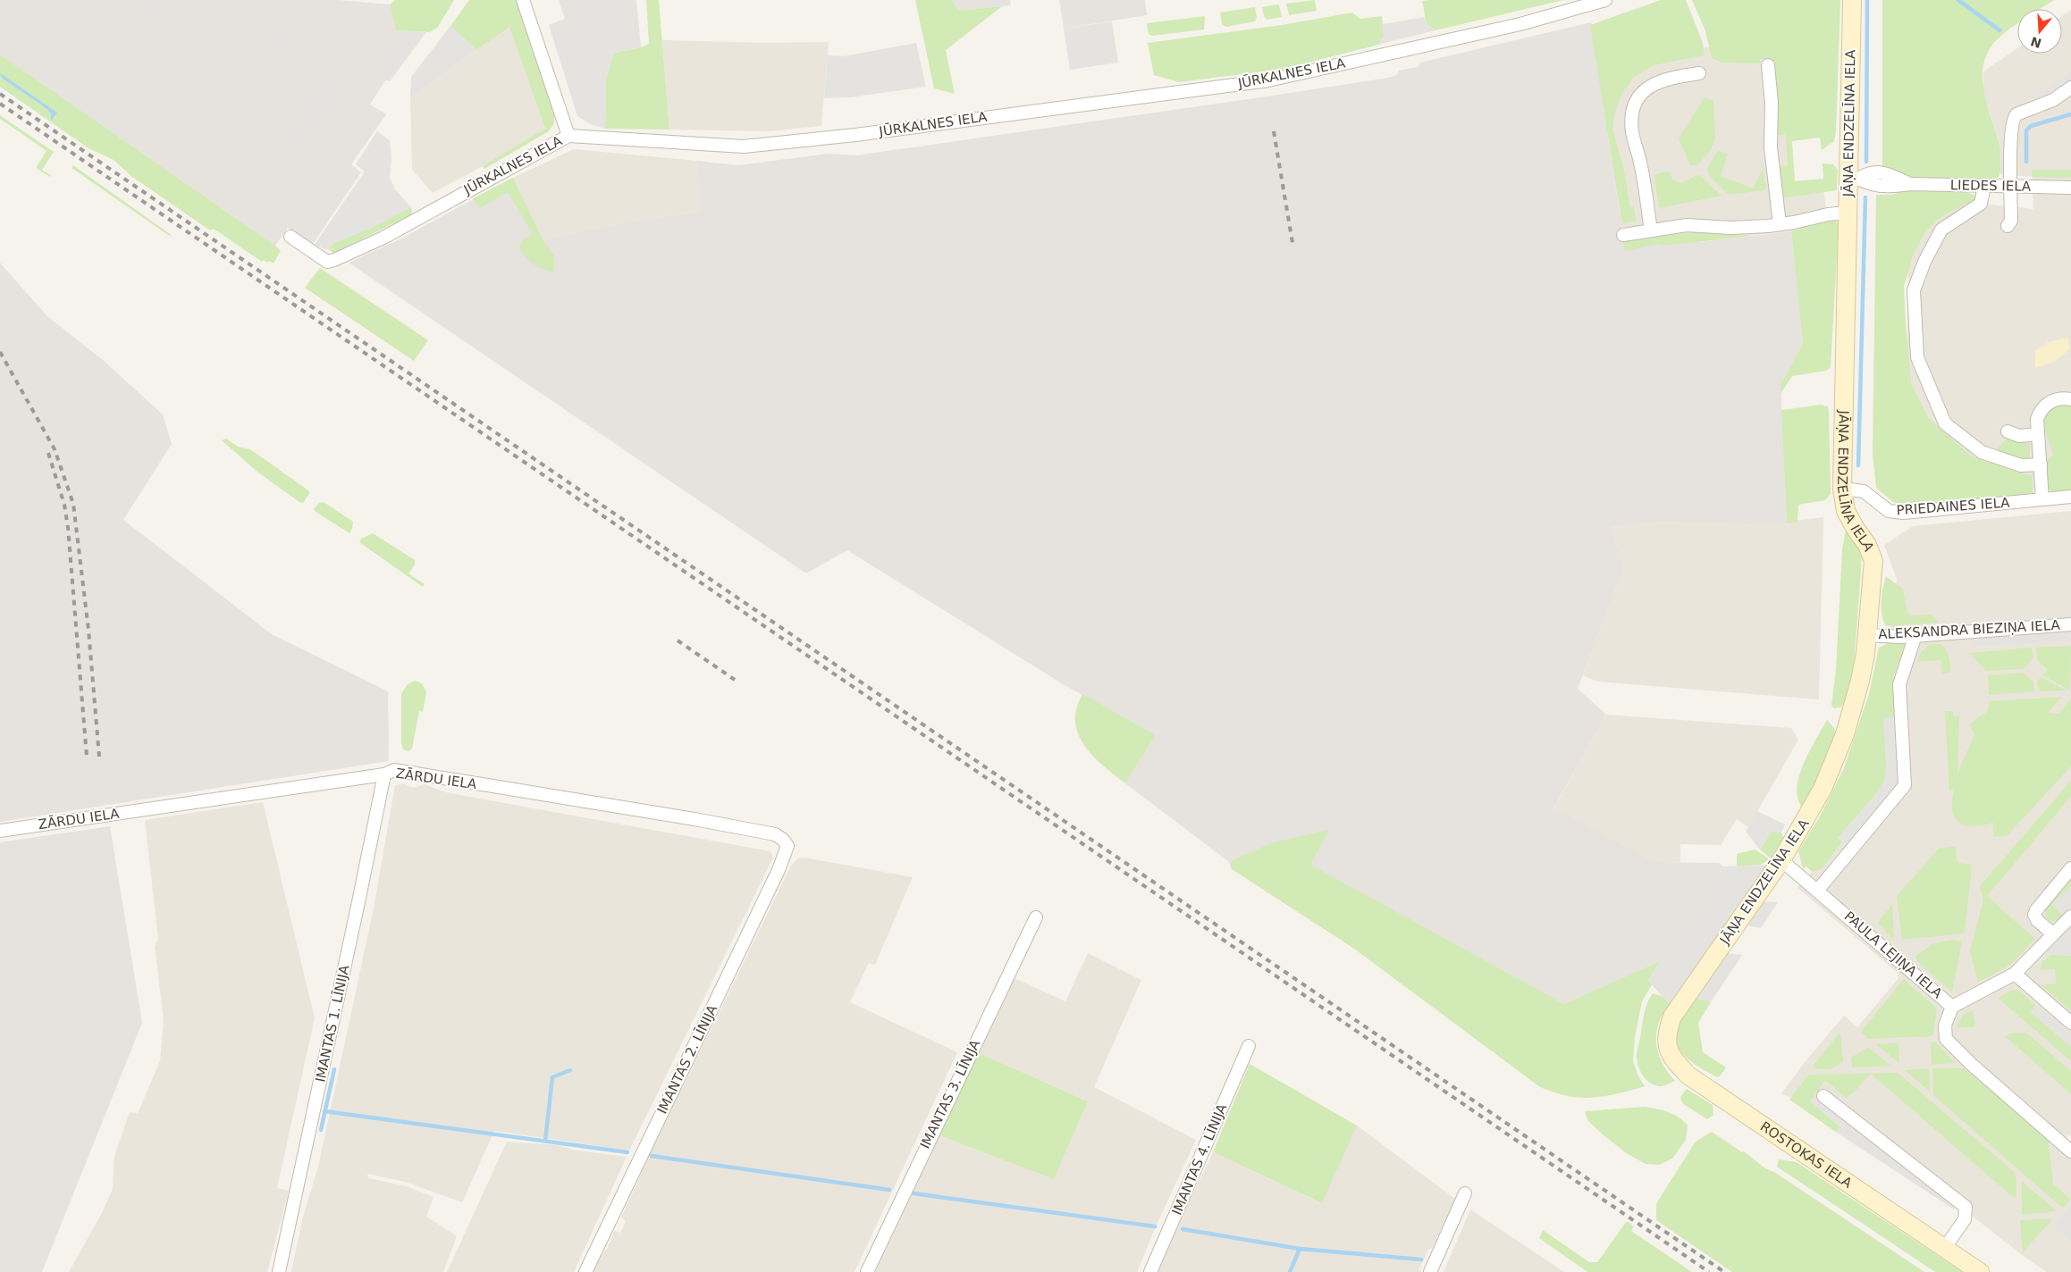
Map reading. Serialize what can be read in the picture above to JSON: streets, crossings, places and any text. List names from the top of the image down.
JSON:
{
  "streets": {
    "street": [
      "JŪRKALNES IELA",
      "JĀŅA ENDZELĪNA IELA",
      "LIEDES IELA",
      "PRIEDAINES IELA",
      "ALEKSANDRA BIEZIŅA IELA",
      "ZĀRDU IELA",
      "PAULA LEJIŅA IELA",
      "IMANTAS 1. LĪNIJA",
      "IMANTAS 2. LĪNIJA",
      "IMANTAS 3. LĪNIJA",
      "ROSTOKAS IELA",
      "IMANTAS 4. LĪNIJA"
    ]
  },
  "crossings": [
    ["JĀŅA ENDZELĪNA IELA", "LIEDES IELA"],
    ["JĀŅA ENDZELĪNA IELA", "PRIEDAINES IELA"],
    ["JĀŅA ENDZELĪNA IELA", "ALEKSANDRA BIEZIŅA IELA"],
    ["JĀŅA ENDZELĪNA IELA", "PAULA LEJIŅA IELA"],
    ["JĀŅA ENDZELĪNA IELA", "ROSTOKAS IELA"],
    ["ZĀRDU IELA", "IMANTAS 1. LĪNIJA"],
    ["ZĀRDU IELA", "IMANTAS 2. LĪNIJA"]
  ],
  "north": "bottom"
}
